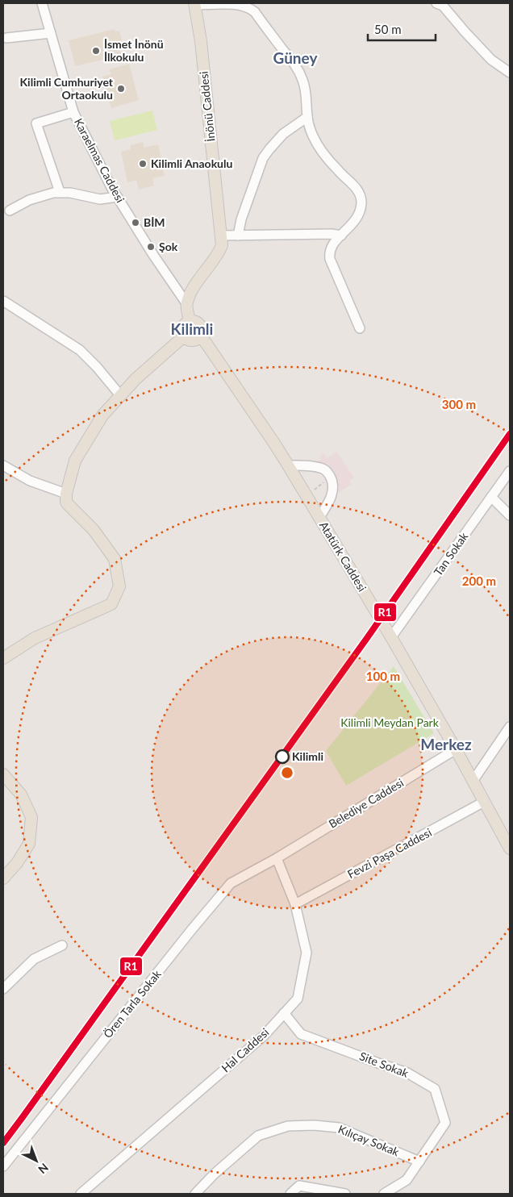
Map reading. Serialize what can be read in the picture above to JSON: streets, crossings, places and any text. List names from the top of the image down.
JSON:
{
  "streets": {
    "main road": ["İnönü Caddesi", "Atatürk Caddesi"],
    "street": [
      "Karaelmas Caddesi",
      "Tan Sokak",
      "Belediye Caddesi",
      "Fevzi Paşa Caddesi",
      "Ören Tarla Sokak",
      "Hal Caddesi",
      "Site Sokak",
      "Kılıçay Sokak"
    ]
  },
  "crossings": [
    ["İnönü Caddesi", "Karaelmas Caddesi"],
    ["Tan Sokak", "Atatürk Caddesi"],
    ["Atatürk Caddesi", "Belediye Caddesi"],
    ["Atatürk Caddesi", "Fevzi Paşa Caddesi"],
    ["Belediye Caddesi", "Ören Tarla Sokak"],
    ["Belediye Caddesi", "Hal Caddesi"],
    ["Fevzi Paşa Caddesi", "Hal Caddesi"],
    ["Ören Tarla Sokak", "Hal Caddesi"],
    ["Hal Caddesi", "Site Sokak"],
    ["Site Sokak", "Kılıçay Sokak"]
  ],
  "districts": ["Güney", "Kilimli", "Merkez"],
  "parks": ["Kilimli Meydan Park"],
  "places": [
    "İsmet İnönü İlkokulu",
    "Kilimli Cumhuriyet Ortaokulu",
    "Kilimli Anaokulu",
    "BİM",
    "Şok",
    "Kilimli"
  ],
  "lines": ["transit line R1"],
  "scale_bar": "50 m",
  "north": "bottom right",
  "rings": ["300 m", "200 m", "100 m"]
}
